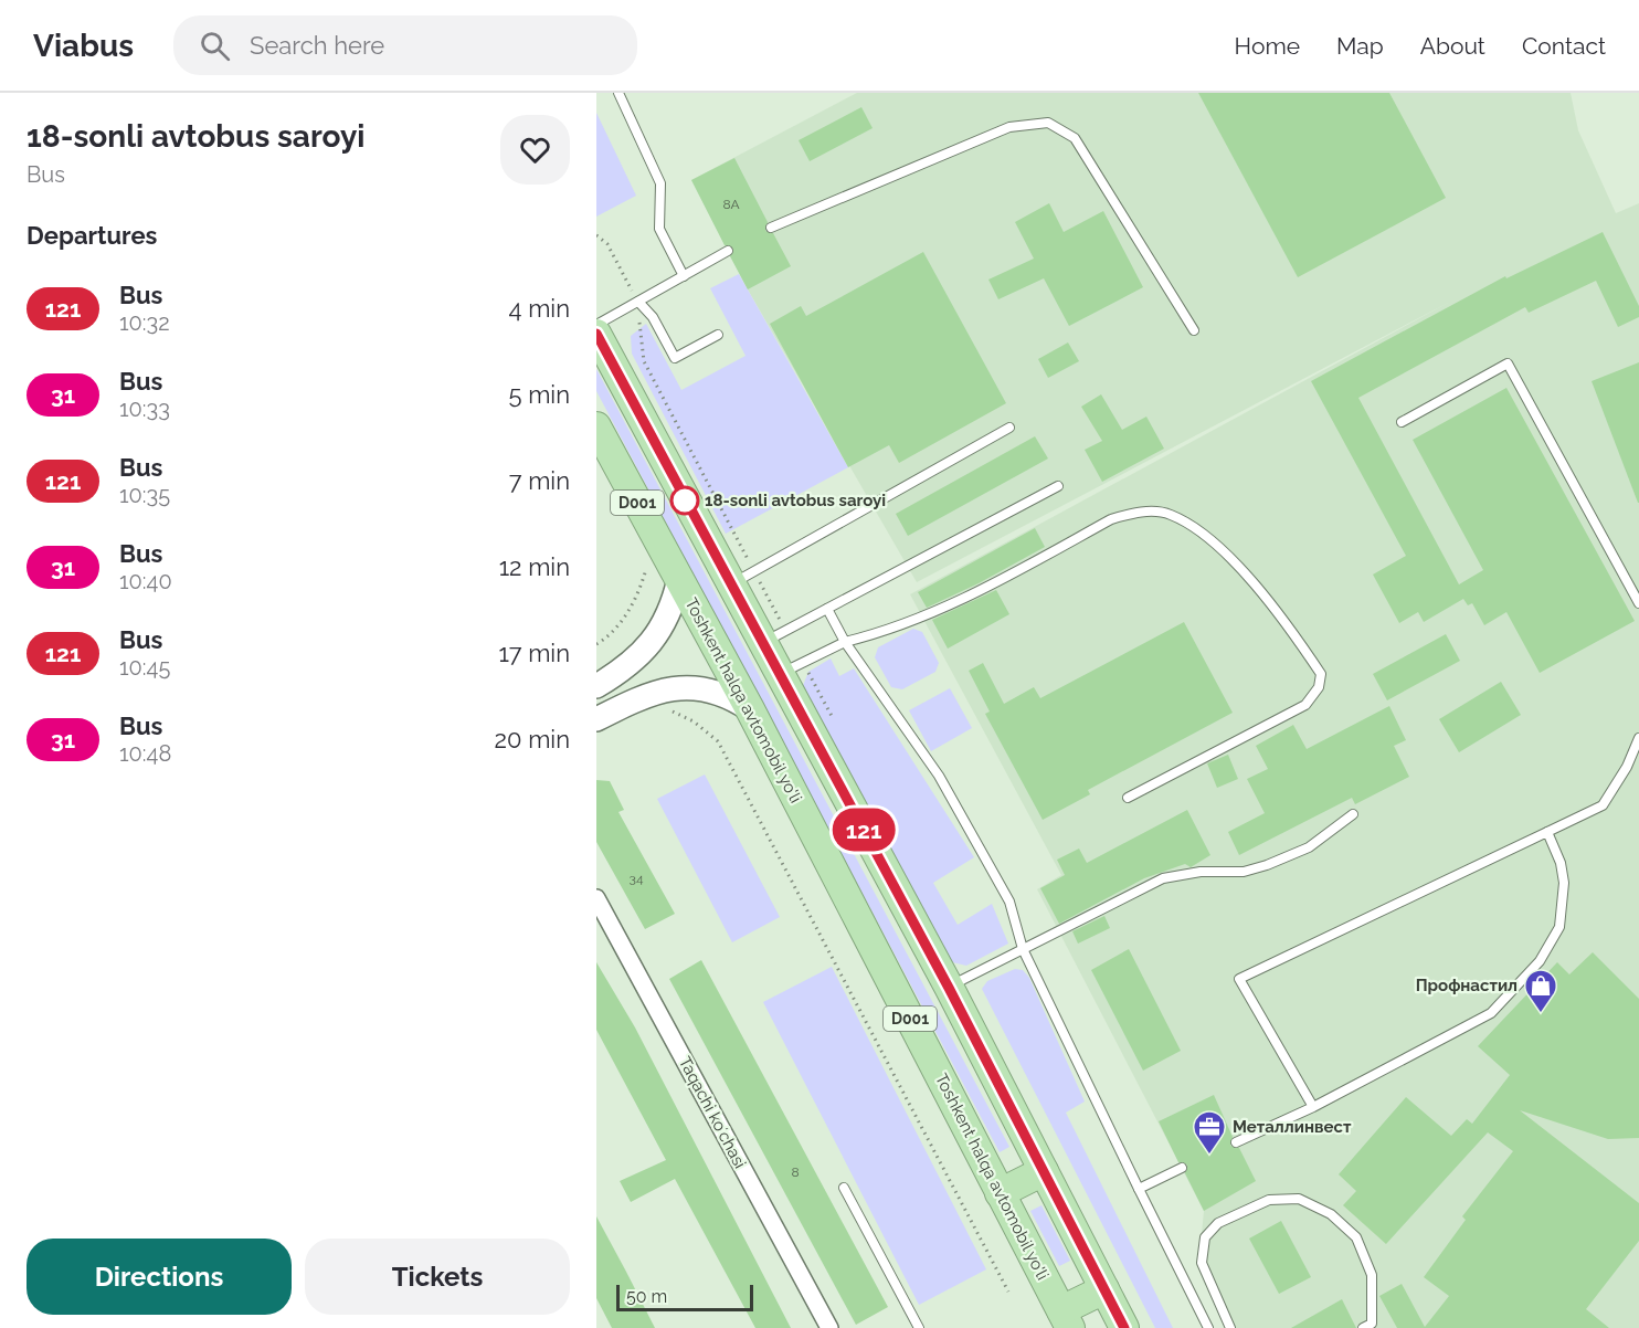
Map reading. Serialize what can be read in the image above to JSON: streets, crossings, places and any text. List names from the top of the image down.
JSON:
{
  "streets": {
    "highway": ["D001", "Toshkent halqa avtomobil yo'li"],
    "street": ["Taqachi koʻchasi"]
  },
  "places": {
    "other": ["18-sonli avtobus saroyi"],
    "shop": ["Профнастил"],
    "office": ["Металлинвест"]
  },
  "lines": ["bus line 121"],
  "house_numbers": ["8A", "34", "8"],
  "scale_bar": "50 m",
  "page": {
    "header": "Viabus",
    "search": "Search here",
    "nav": [
      "Home",
      "Map",
      "About",
      "Contact"
    ],
    "heading": [
      ["18-sonli avtobus saroyi", "Bus"],
      "Departures"
    ],
    "on_map": "121",
    "list": [
      {
        "mark": "121",
        "name": "Bus",
        "note": "10:32",
        "value": "4 min"
      },
      {
        "mark": "31",
        "name": "Bus",
        "note": "10:33",
        "value": "5 min"
      },
      {
        "mark": "121",
        "name": "Bus",
        "note": "10:35",
        "value": "7 min"
      },
      {
        "mark": "31",
        "name": "Bus",
        "note": "10:40",
        "value": "12 min"
      },
      {
        "mark": "121",
        "name": "Bus",
        "note": "10:45",
        "value": "17 min"
      },
      {
        "mark": "31",
        "name": "Bus",
        "note": "10:48",
        "value": "20 min"
      }
    ],
    "buttons": ["Directions", "Tickets"],
    "scale": "50 m"
  }
}
